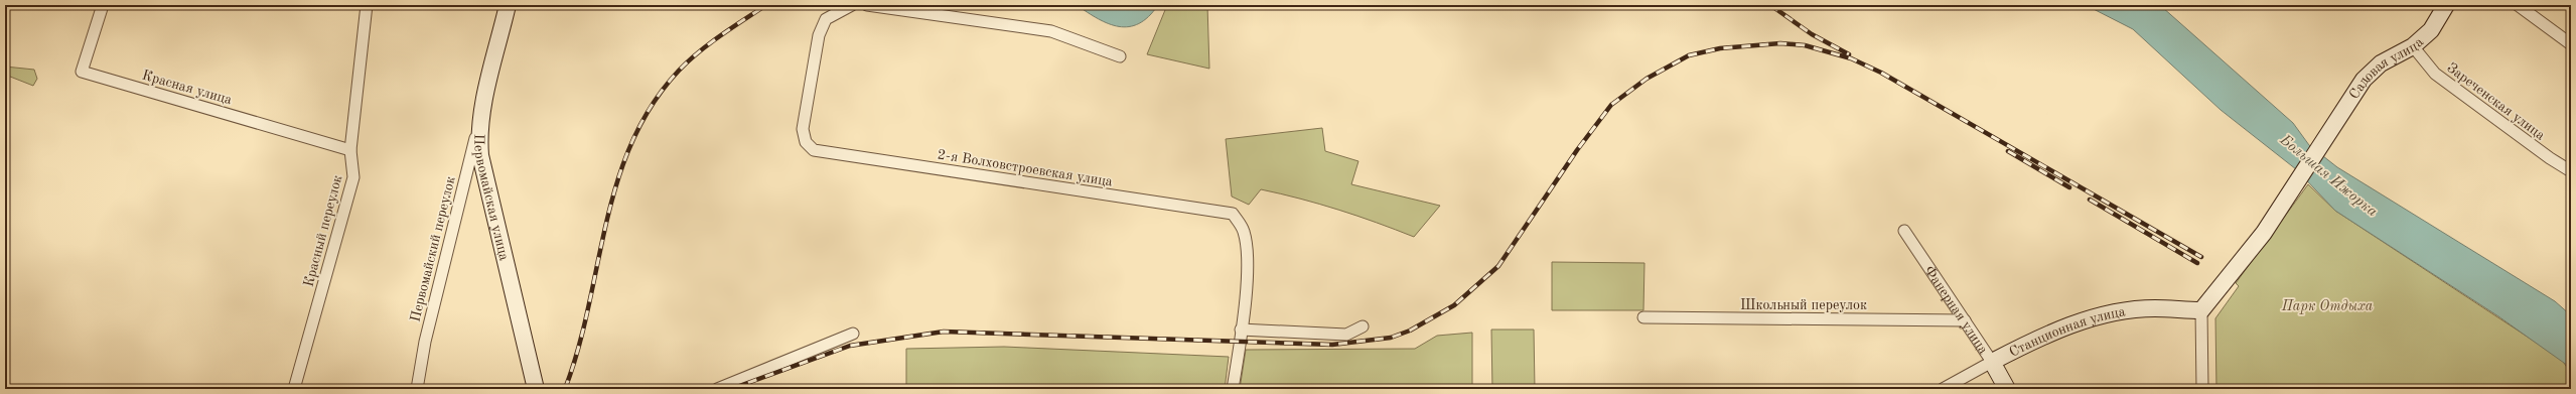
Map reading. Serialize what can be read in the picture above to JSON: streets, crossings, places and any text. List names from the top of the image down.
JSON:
{
  "streets": {
    "street": [
      "Садовая улица",
      "Красная улица",
      "Зареченская улица",
      "2-я Волховстроевская улица",
      "Первомайская улица",
      "Красный переулок",
      "Первомайский переулок",
      "Школьный переулок",
      "Фанерная улица",
      "Станционная улица"
    ]
  },
  "crossings": [
    ["Садовая улица", "Зареченская улица"],
    ["Садовая улица", "Станционная улица"],
    ["Красная улица", "Красный переулок"],
    ["Первомайская улица", "Первомайский переулок"],
    ["Школьный переулок", "Фанерная улица"],
    ["Фанерная улица", "Станционная улица"]
  ],
  "water": ["Большая Ижорка"],
  "parks": ["Парк Отдыха"]
}
